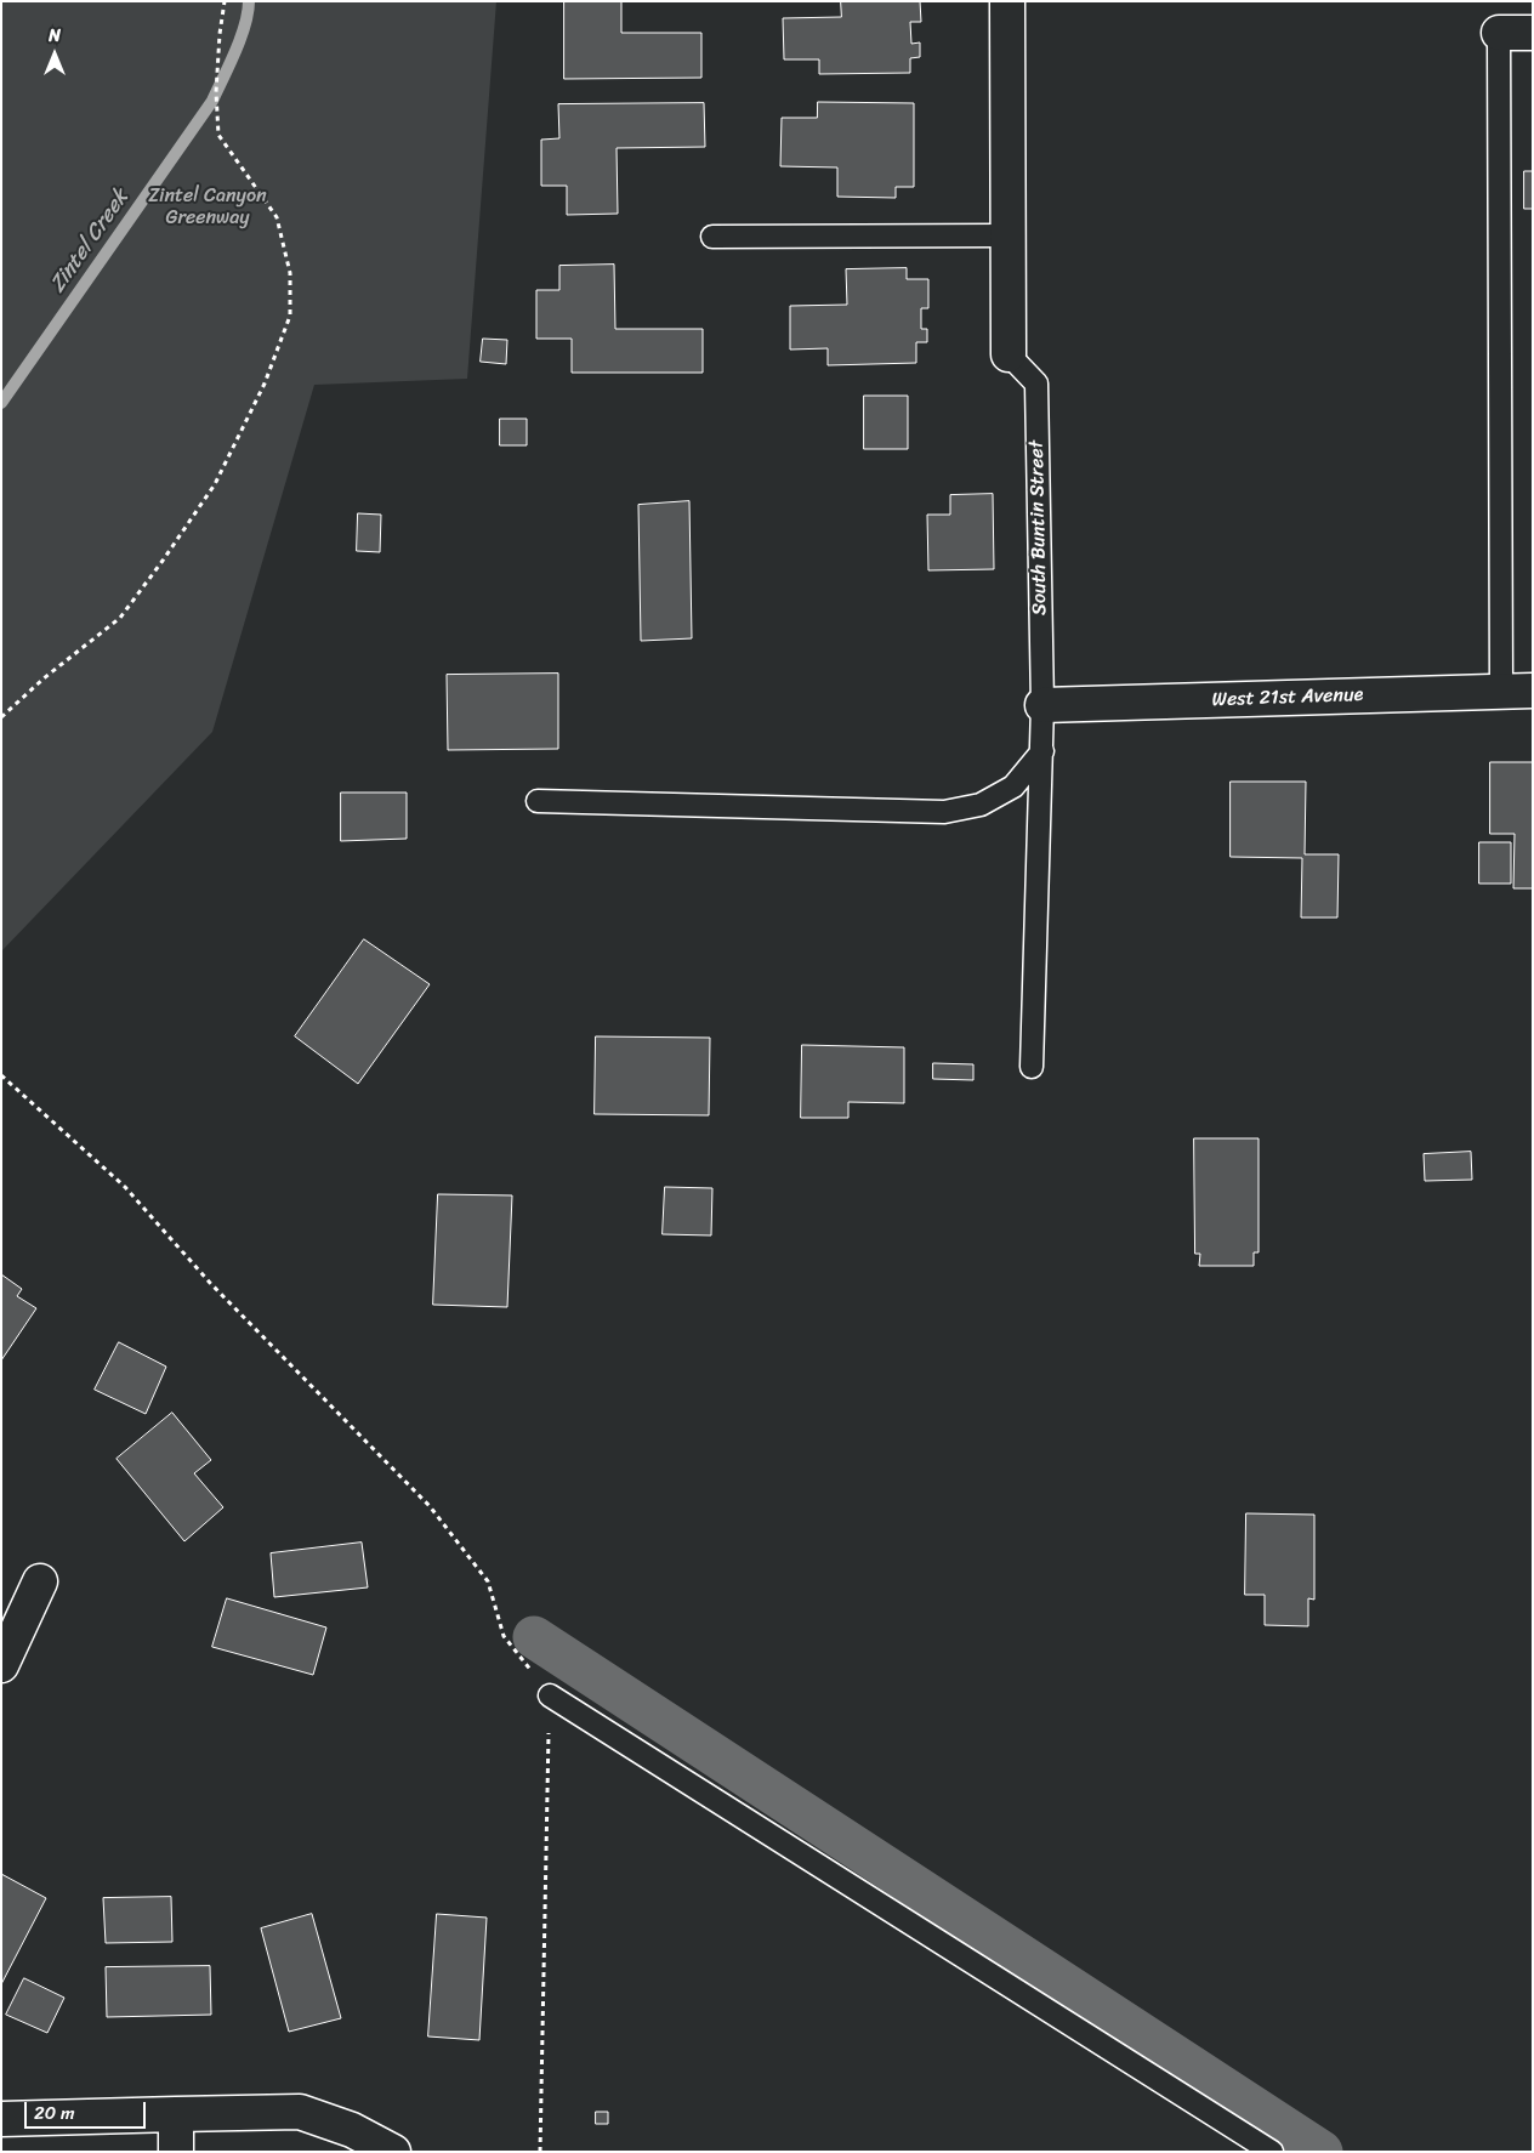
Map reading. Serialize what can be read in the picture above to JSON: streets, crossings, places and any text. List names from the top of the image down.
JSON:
{
  "streets": {
    "street": ["South Buntin Street", "West 21st Avenue"]
  },
  "crossings": [
    ["South Buntin Street", "West 21st Avenue"]
  ],
  "water": ["Zintel Creek"],
  "parks": ["Zintel Canyon Greenway"],
  "scale_bar": "20 m",
  "north": "top"
}
